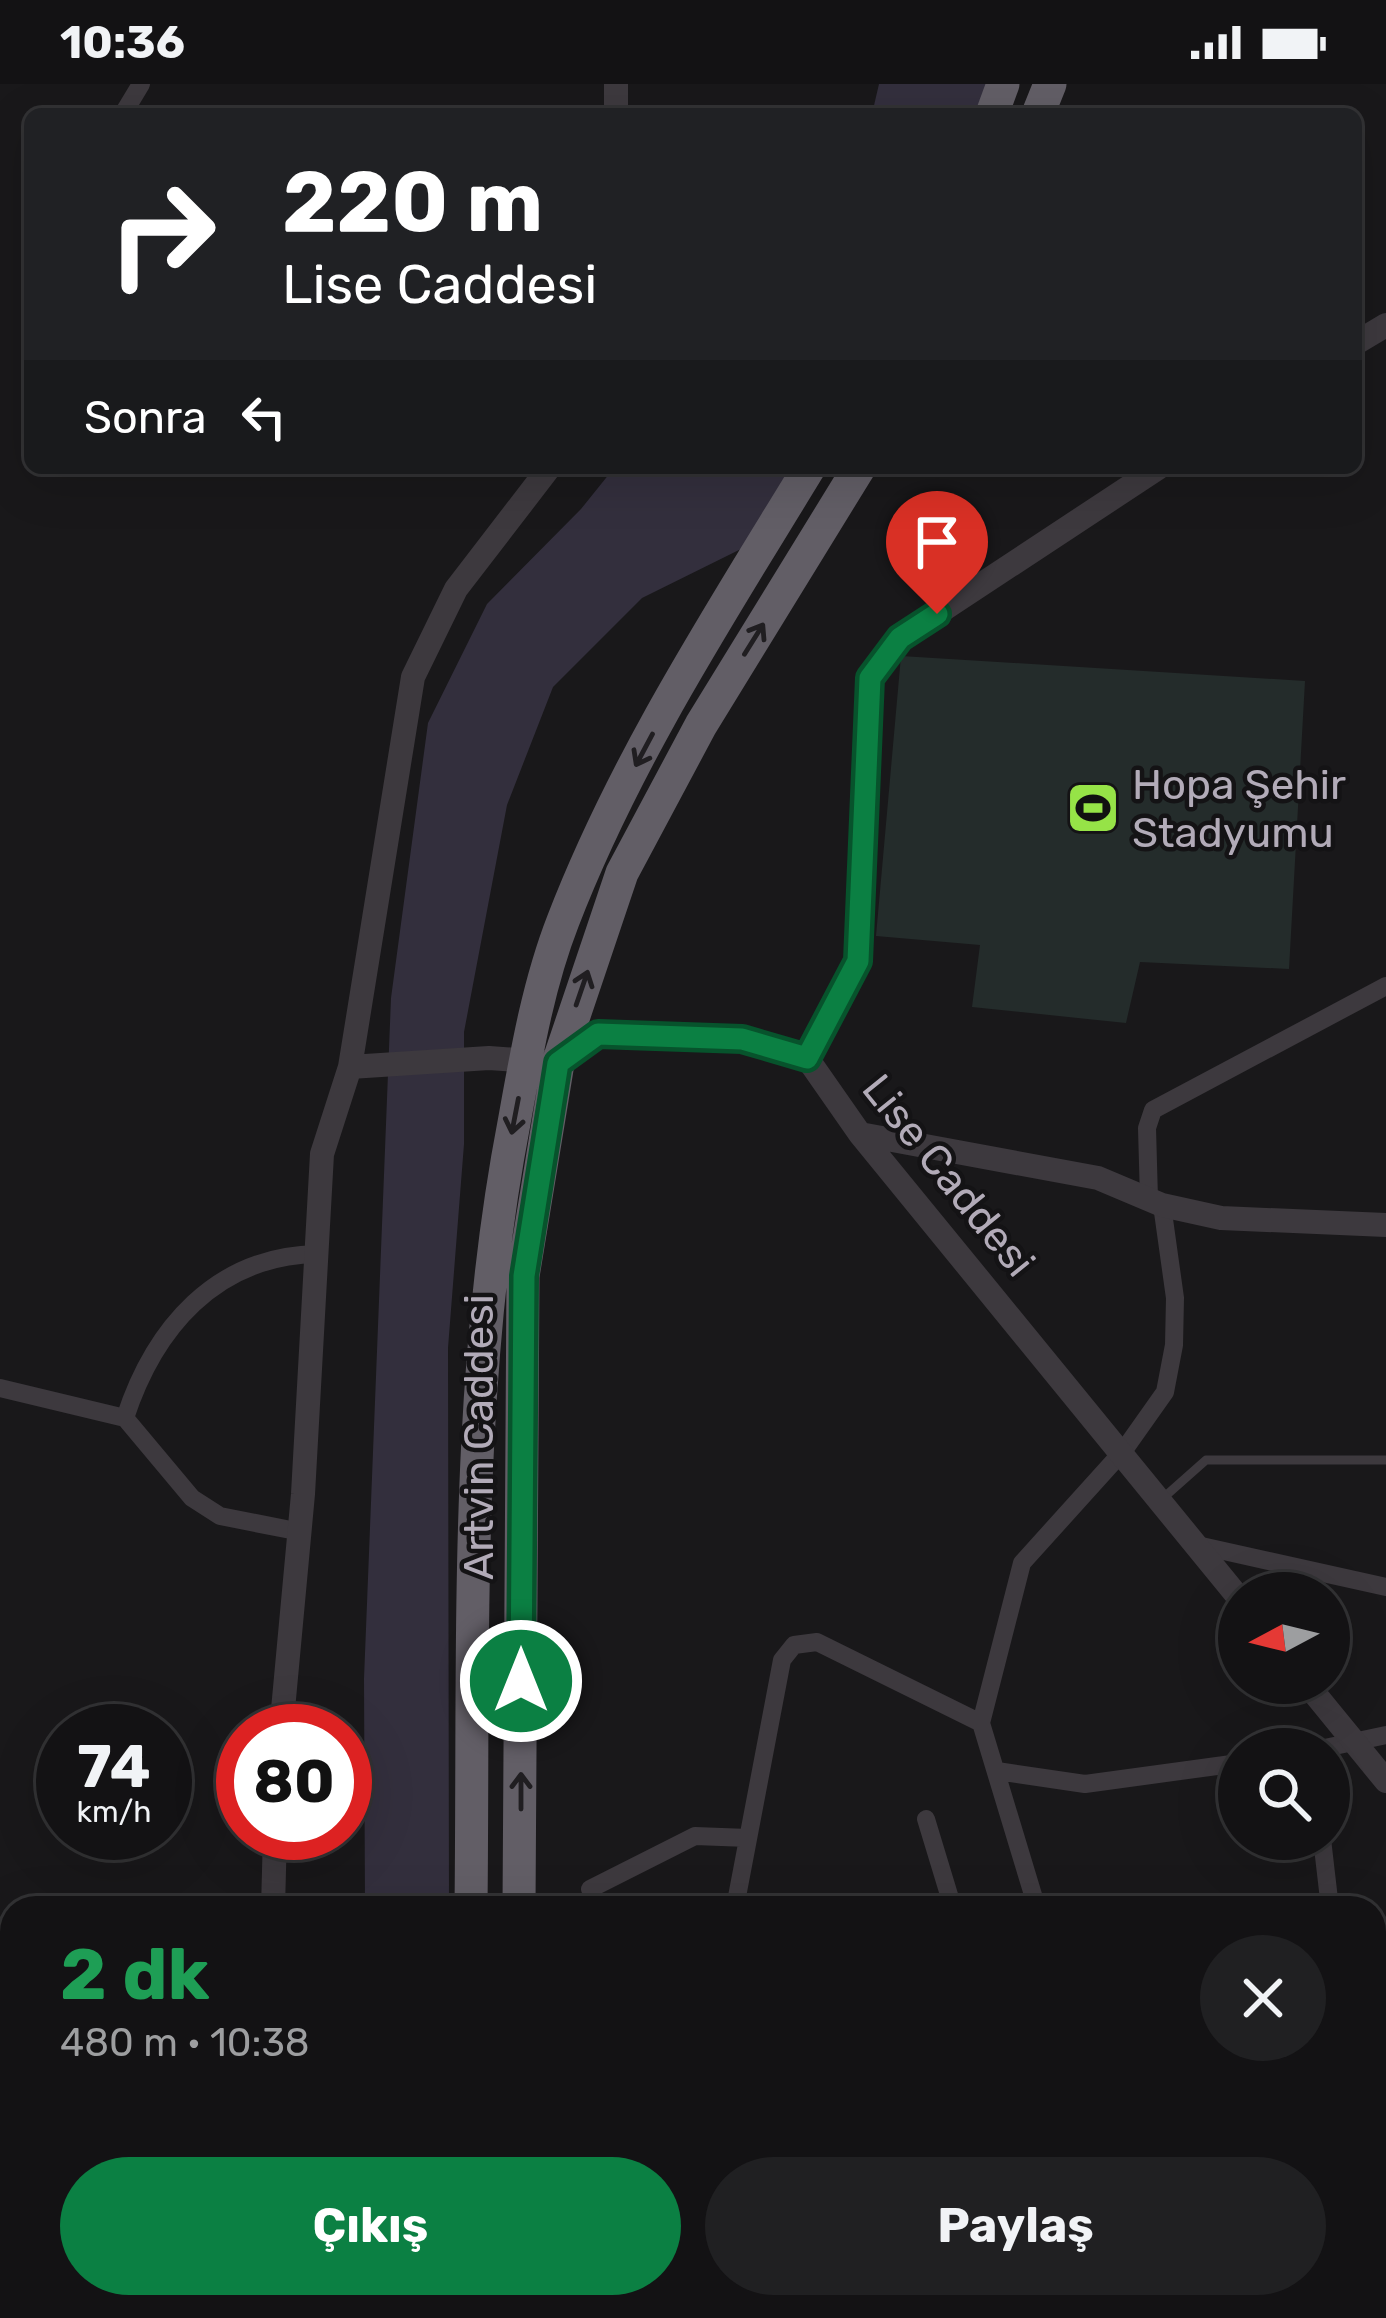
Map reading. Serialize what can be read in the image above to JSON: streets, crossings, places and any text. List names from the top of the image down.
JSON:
{
  "streets": {
    "highway": ["Artvin Caddesi"],
    "street": ["Lise Caddesi"]
  },
  "crossings": [
    ["Lise Caddesi", "Artvin Caddesi"]
  ],
  "places": {
    "sports": ["Hopa Şehir Stadyumu"]
  },
  "north": "left",
  "page": {
    "status": "10:36",
    "turn": ["220 m", "Lise Caddesi"],
    "then": "Sonra",
    "speed": "74 km/h",
    "limit": "80",
    "heading": ["2 dk", "480 m · 10:38"],
    "buttons": ["Çıkış", "Paylaş"]
  }
}
